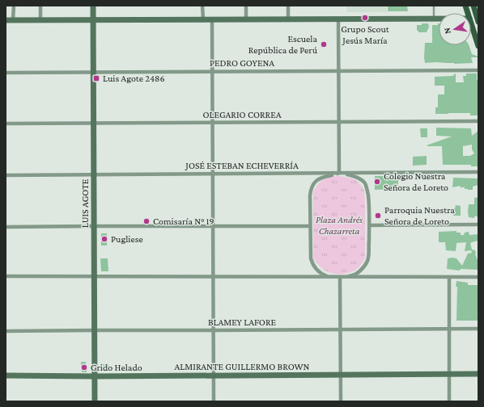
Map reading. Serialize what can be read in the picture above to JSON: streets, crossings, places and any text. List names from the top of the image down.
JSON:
{
  "streets": {
    "street": [
      "PEDRO GOYENA",
      "OLEGARIO CORREA",
      "JOSÉ ESTEBAN ECHEVERRÍA",
      "LUIS AGOTE",
      "BLAMEY LAFORE",
      "ALMIRANTE GUILLERMO BROWN"
    ]
  },
  "crossings": [
    ["PEDRO GOYENA", "LUIS AGOTE"],
    ["OLEGARIO CORREA", "LUIS AGOTE"],
    ["JOSÉ ESTEBAN ECHEVERRÍA", "LUIS AGOTE"],
    ["LUIS AGOTE", "BLAMEY LAFORE"],
    ["LUIS AGOTE", "ALMIRANTE GUILLERMO BROWN"]
  ],
  "parks": ["Plaza Andrés Chazarreta"],
  "places": {
    "other": [
      "Grupo Scout Jesús María",
      "Escuela República de Perú",
      "Colegio Nuestra Señora de Loreto",
      "Parroquia Nuestra Señora de Loreto",
      "Comisaría N° 19",
      "Pugliese",
      "Grido Helado"
    ],
    "transit": ["Luis Agote 2486"]
  },
  "north": "left"
}
